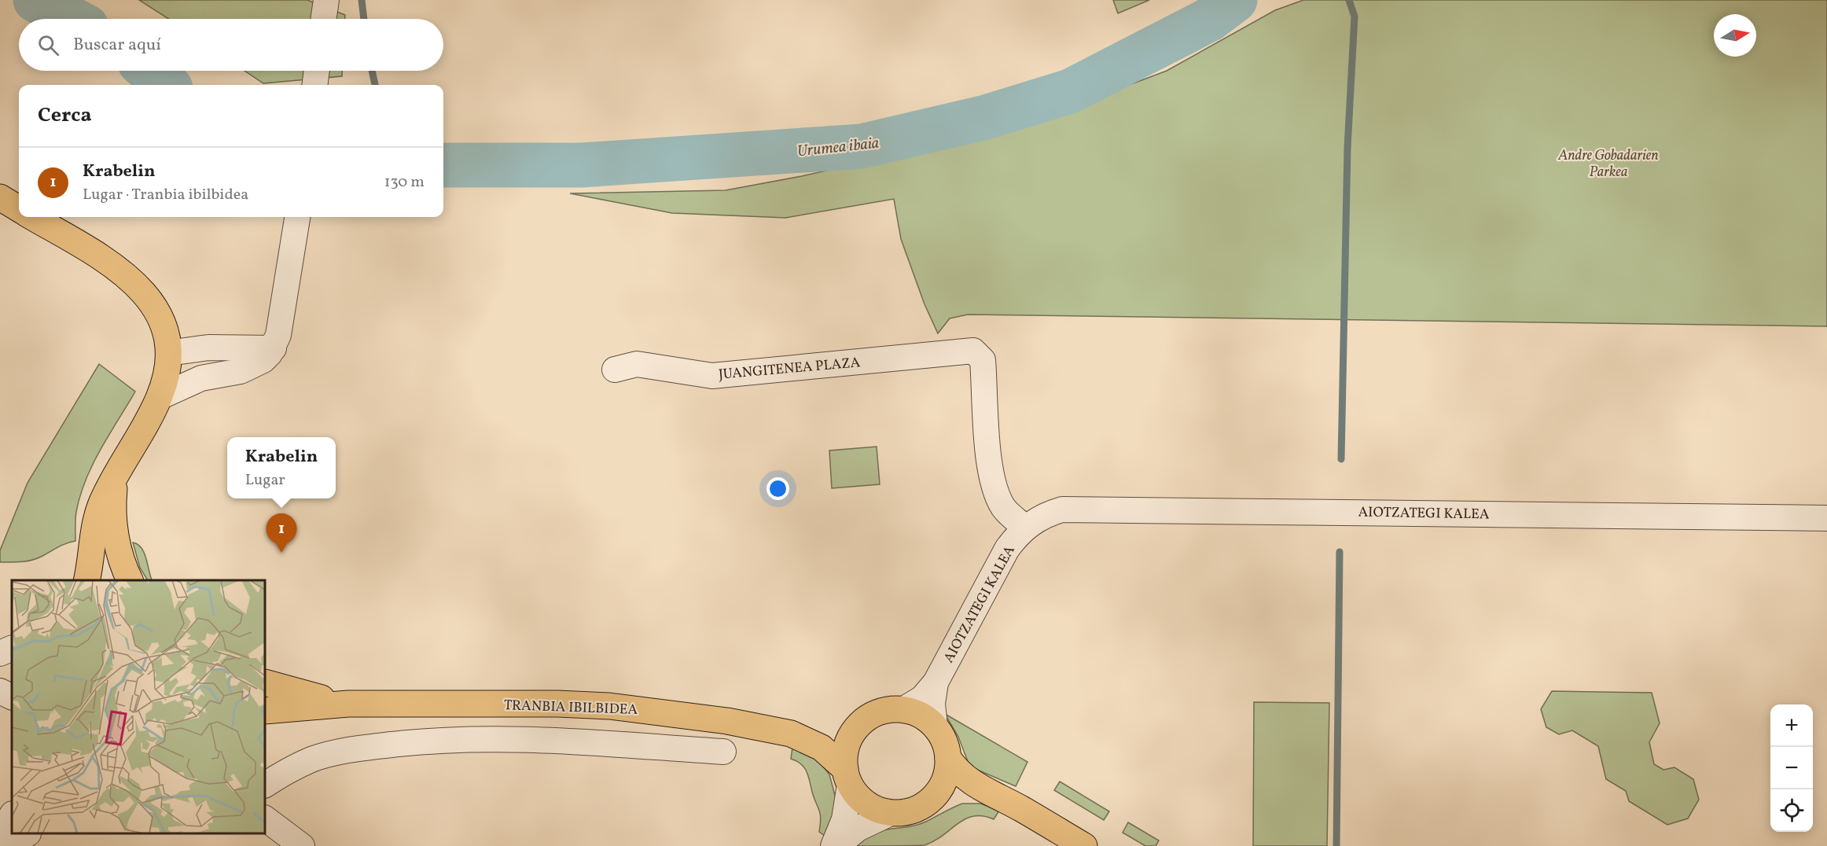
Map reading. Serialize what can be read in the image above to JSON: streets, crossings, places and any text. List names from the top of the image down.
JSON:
{
  "streets": {
    "main road": ["TRANBIA IBILBIDEA"],
    "street": ["JUANGITENEA PLAZA", "AIOTZATEGI KALEA"]
  },
  "crossings": [
    ["JUANGITENEA PLAZA", "AIOTZATEGI KALEA"],
    ["AIOTZATEGI KALEA", "TRANBIA IBILBIDEA"]
  ],
  "water": ["Urumea ibaia"],
  "parks": ["Andre Gobadarien Parkea"],
  "north": "right",
  "page": {
    "search": "Buscar aquí",
    "heading": "Cerca",
    "list": [
      {
        "mark": "1",
        "name": "Krabelin",
        "note": "Lugar · Tranbia ibilbidea",
        "value": "130 m"
      }
    ],
    "popup": ["Krabelin", "Lugar"],
    "pins": "1",
    "map_buttons": ["+", "−"]
  }
}
